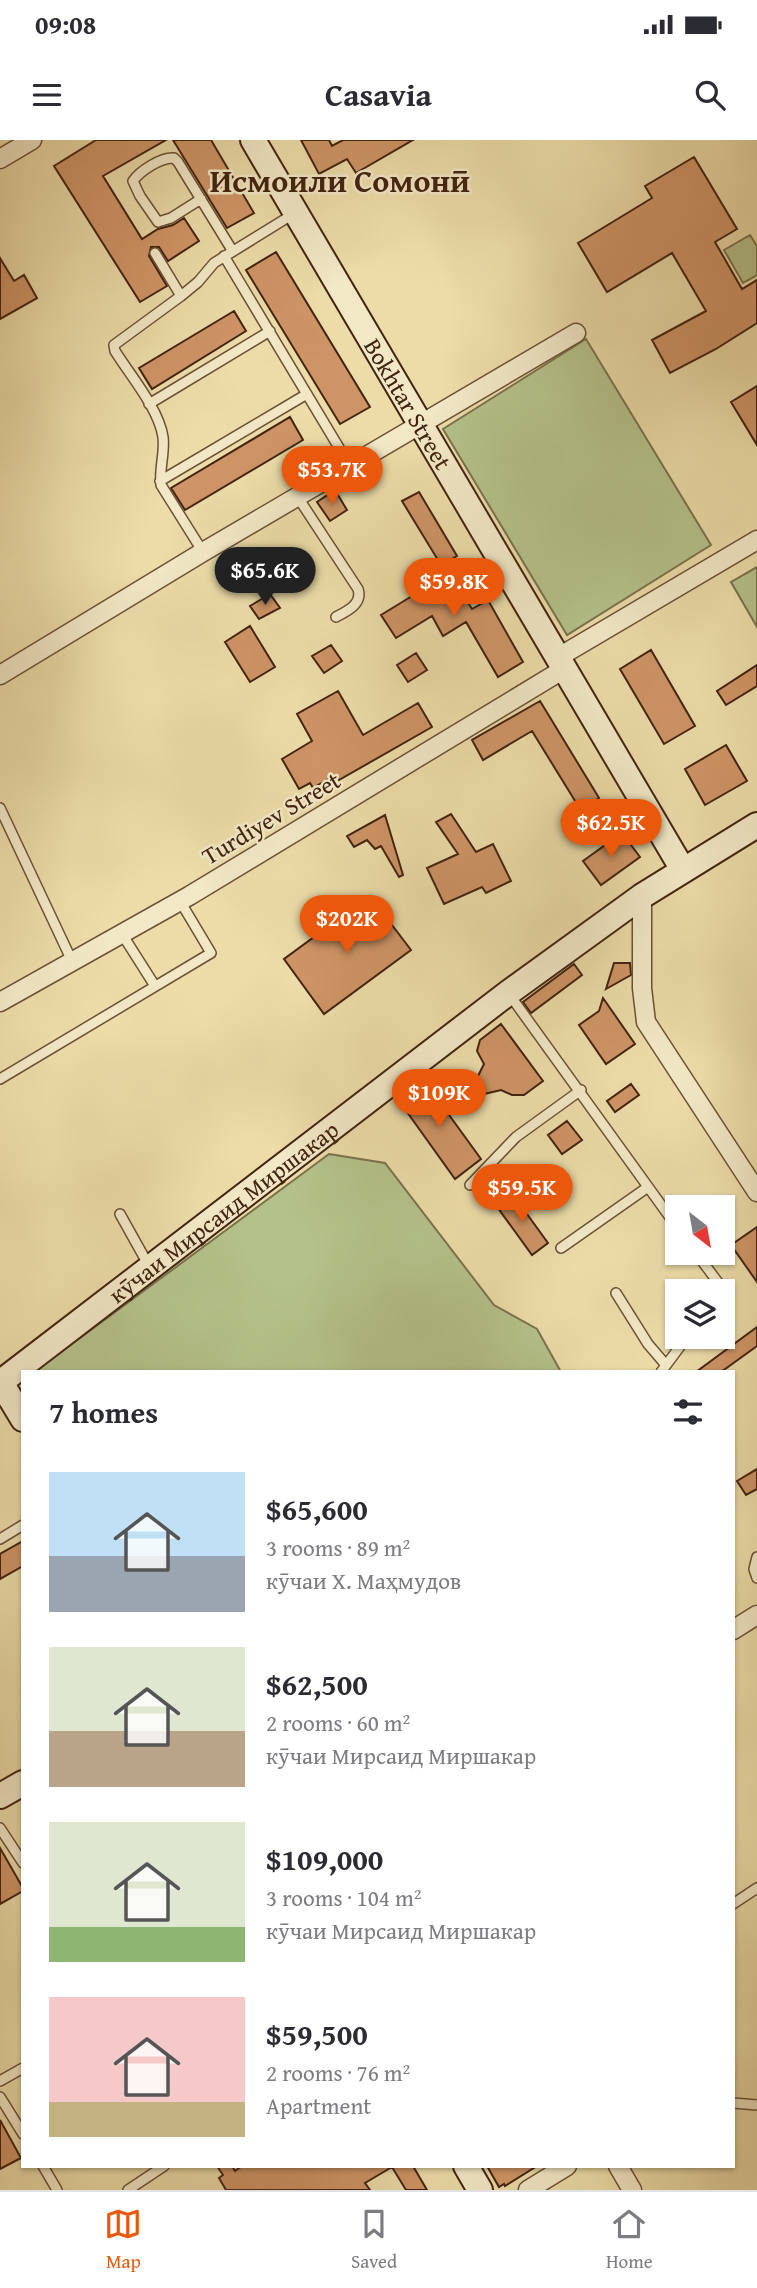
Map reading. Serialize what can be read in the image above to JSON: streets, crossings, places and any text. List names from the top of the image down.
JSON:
{
  "streets": {
    "street": ["Bokhtar Street", "Turdiyev Street", "кӯчаи Мирсаид Миршакар"]
  },
  "crossings": [
    ["Bokhtar Street", "Turdiyev Street"],
    ["Bokhtar Street", "кӯчаи Мирсаид Миршакар"]
  ],
  "districts": ["Исмоили Сомонӣ"],
  "north": "bottom right",
  "page": {
    "status": "09:08",
    "header": "Casavia",
    "price": [
      "$53.7K",
      "$65.6K",
      "$59.8K",
      "$62.5K",
      "$202K",
      "$109K",
      "$59.5K"
    ],
    "heading": "7 homes",
    "list": [
      {
        "name": "$65,600",
        "note": "3 rooms · 89 m² · кӯчаи Х. Маҳмудов"
      },
      {
        "name": "$62,500",
        "note": "2 rooms · 60 m² · кӯчаи Мирсаид Миршакар"
      },
      {
        "name": "$109,000",
        "note": "3 rooms · 104 m² · кӯчаи Мирсаид Миршакар"
      },
      {
        "name": "$59,500",
        "note": "2 rooms · 76 m² · Apartment"
      }
    ],
    "tabs": ["Map", "Saved", "Home"]
  }
}
